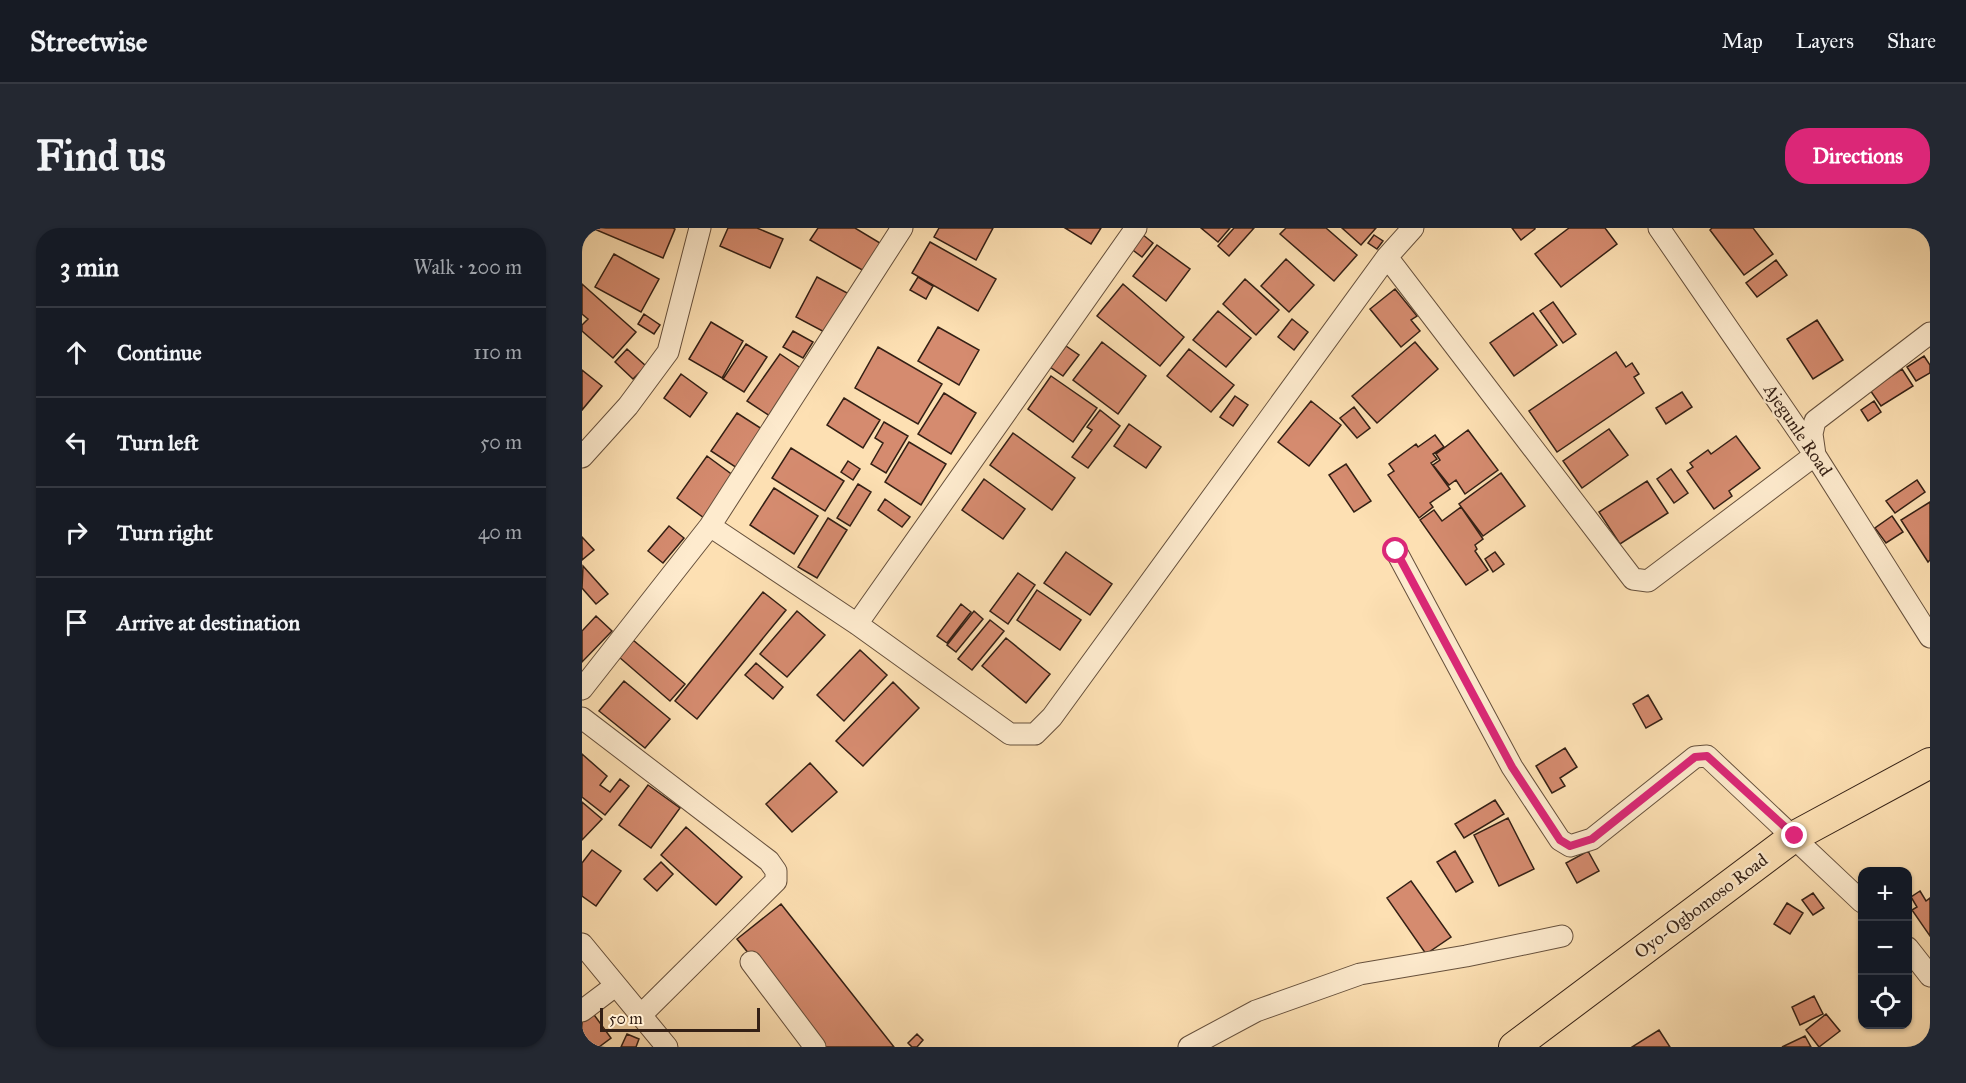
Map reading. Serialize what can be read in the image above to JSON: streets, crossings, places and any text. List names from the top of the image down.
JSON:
{
  "streets": {
    "highway": ["Oyo-Ogbomoso Road"],
    "street": ["Ajegunle Road"]
  },
  "scale_bar": "50 m",
  "page": {
    "header": "Streetwise",
    "nav": ["Map", "Layers", "Share"],
    "buttons": "Directions",
    "title": "Find us",
    "heading": ["3 min", "Walk · 200 m"],
    "list": [
      ["Continue", "110 m"],
      ["Turn left", "50 m"],
      ["Turn right", "40 m"],
      "Arrive at destination"
    ],
    "map_buttons": ["+", "−"],
    "scale": "50 m"
  }
}
